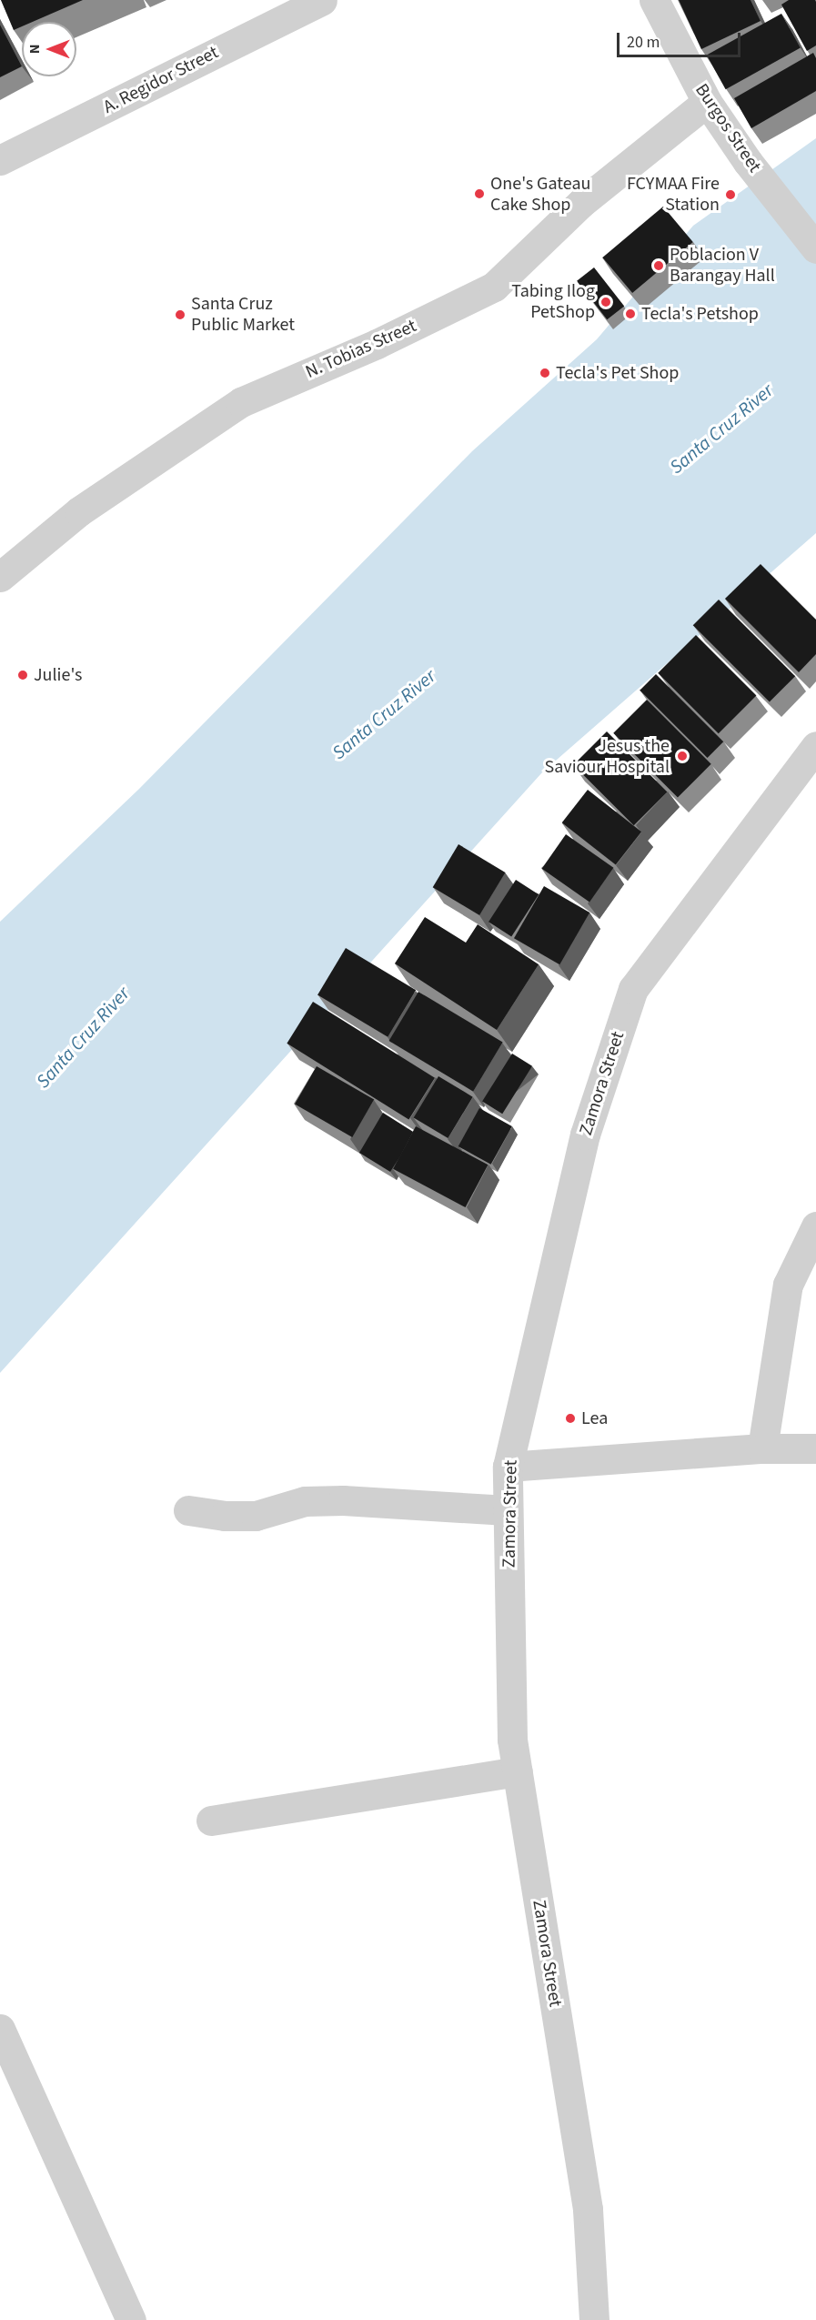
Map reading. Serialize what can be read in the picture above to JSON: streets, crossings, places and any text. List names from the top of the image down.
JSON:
{
  "streets": {
    "street": [
      "A. Regidor Street",
      "Burgos Street",
      "N. Tobias Street",
      "Zamora Street"
    ]
  },
  "crossings": [
    ["Burgos Street", "N. Tobias Street"]
  ],
  "water": ["Santa Cruz River"],
  "places": [
    "One's Gateau Cake Shop",
    "FCYMAA Fire Station",
    "Poblacion V Barangay Hall",
    "Tabing Ilog PetShop",
    "Tecla's Petshop",
    "Santa Cruz Public Market",
    "Tecla's Pet Shop",
    "Julie's",
    "Jesus the Saviour Hospital",
    "Lea"
  ],
  "scale_bar": "20 m",
  "north": "left"
}
